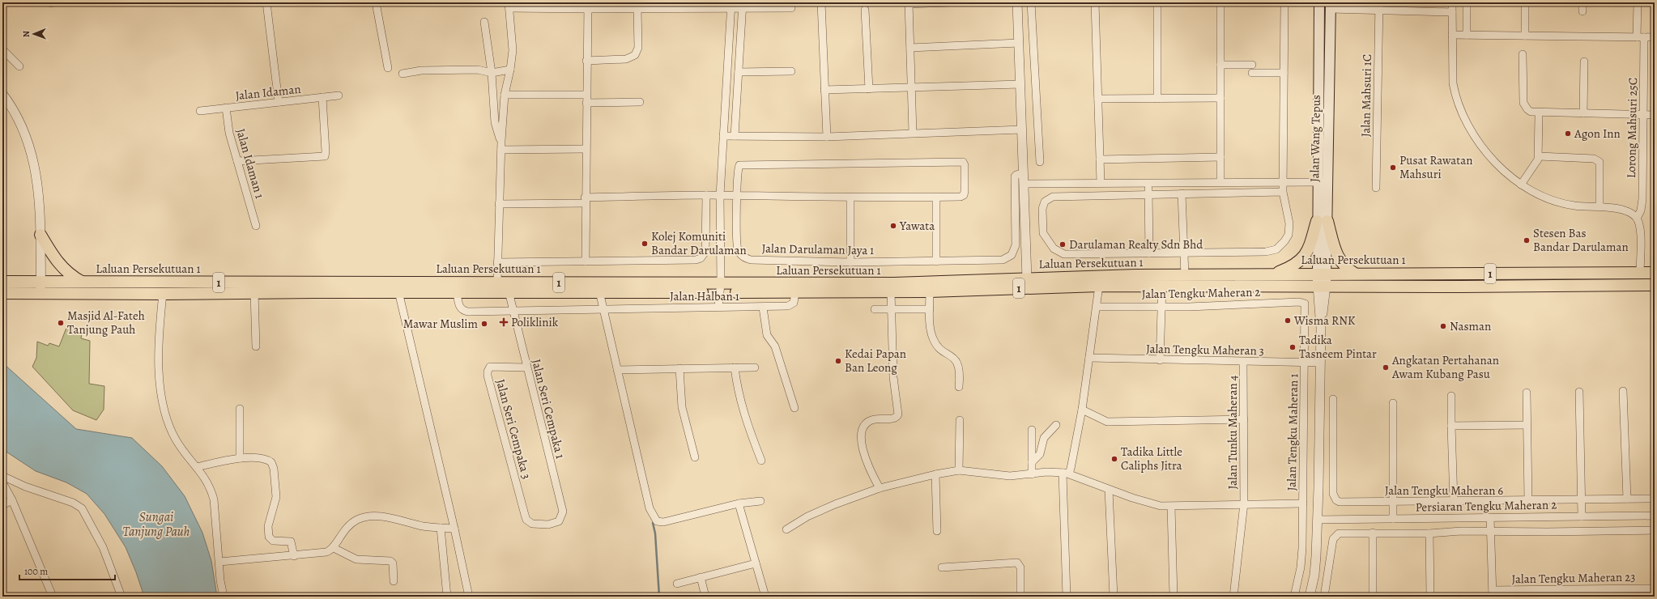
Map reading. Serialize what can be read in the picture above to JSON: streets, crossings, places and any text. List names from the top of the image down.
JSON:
{
  "streets": {
    "highway": ["Laluan Persekutuan 1", "1"],
    "main road": ["Jalan Wang Tepus"],
    "street": [
      "Jalan Idaman",
      "Jalan Mahsuri 1C",
      "Lorong Mahsuri 25C",
      "Jalan Idaman 1",
      "Jalan Darulaman Jaya 1",
      "Jalan Tengku Maheran 2",
      "Jalan Halban 1",
      "Jalan Tengku Maheran 3",
      "Jalan Seri Cempaka 1",
      "Jalan Seri Cempaka 3",
      "Jalan Tunku Maheran 4",
      "Jalan Tengku Maheran 1",
      "Jalan Tengku Maheran 6",
      "Persiaran Tengku Maheran 2",
      "Jalan Tengku Maheran 23"
    ]
  },
  "crossings": [
    ["Jalan Idaman", "Jalan Idaman 1"],
    ["Jalan Wang Tepus", "Laluan Persekutuan 1"],
    ["Laluan Persekutuan 1", "Jalan Halban 1"],
    ["Laluan Persekutuan 1", "Jalan Seri Cempaka 1"],
    ["Jalan Tengku Maheran 2", "Jalan Tengku Maheran 1"],
    ["Jalan Halban 1", "Jalan Seri Cempaka 1"],
    ["Jalan Tengku Maheran 3", "Jalan Tunku Maheran 4"],
    ["Jalan Tengku Maheran 3", "Jalan Tengku Maheran 1"],
    ["Jalan Seri Cempaka 1", "Jalan Seri Cempaka 3"]
  ],
  "water": ["Sungai Tanjung Pauh"],
  "places": {
    "other": [
      "Agon Inn",
      "Pusat Rawatan Mahsuri",
      "Yawata",
      "Stesen Bas Bandar Darulaman",
      "Kolej Komuniti Bandar Darulaman",
      "Darulaman Realty Sdn Bhd",
      "Wisma RNK",
      "Masjid Al-Fateh Tanjung Pauh",
      "Mawar Muslim",
      "Nasman",
      "Tadika Tasneem Pintar",
      "Kedai Papan Ban Leong",
      "Angkatan Pertahanan Awam Kubang Pasu",
      "Tadika Little Caliphs Jitra"
    ],
    "health": ["Poliklinik"]
  },
  "scale_bar": "100 m",
  "north": "left"
}
